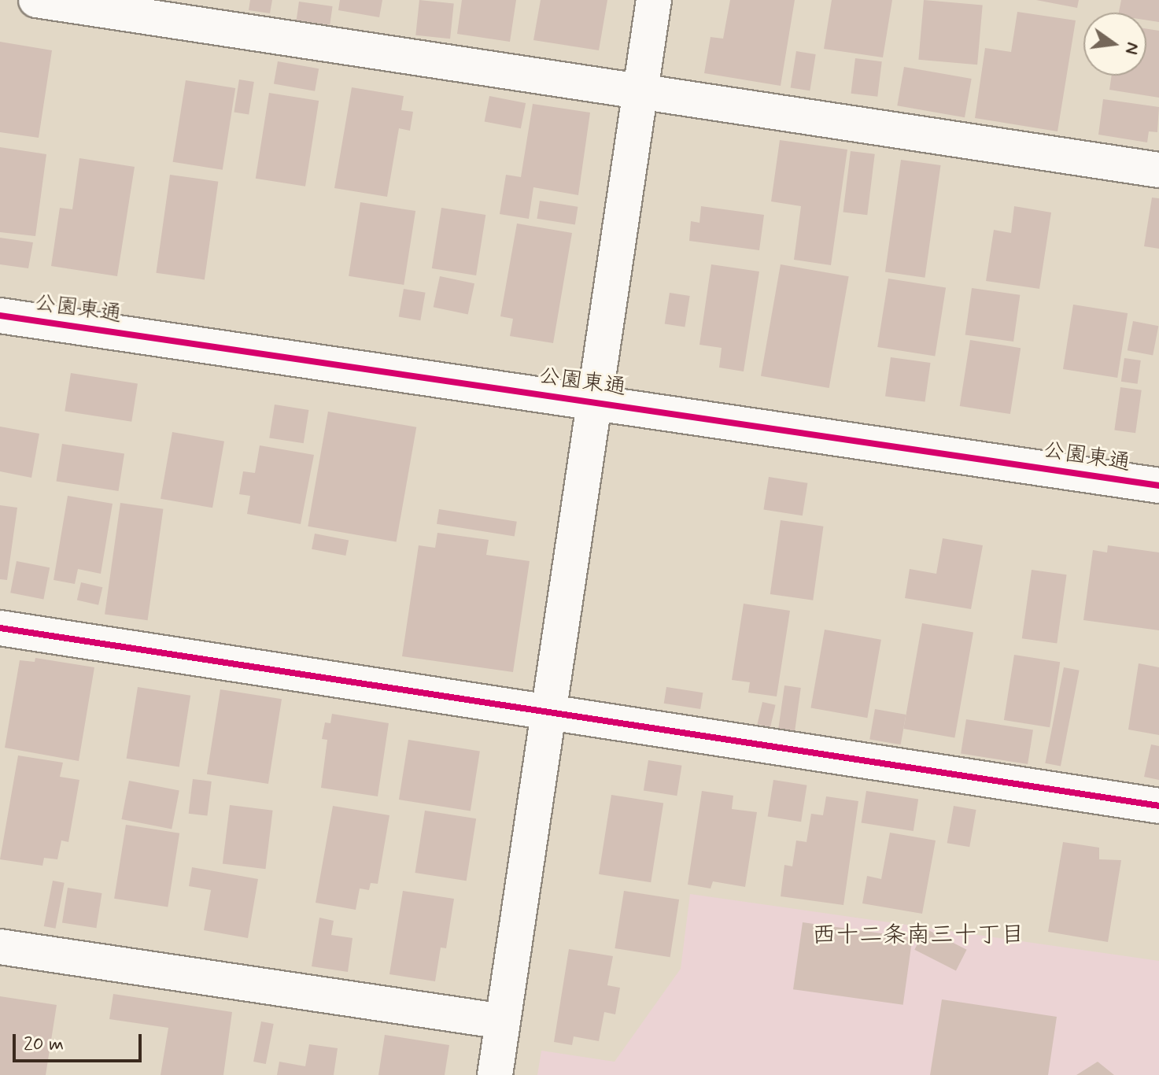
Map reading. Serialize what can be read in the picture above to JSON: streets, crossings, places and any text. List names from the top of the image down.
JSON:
{
  "streets": {
    "street": ["公園東通"]
  },
  "districts": ["西十二条南三十丁目"],
  "scale_bar": "20 m",
  "north": "right"
}
